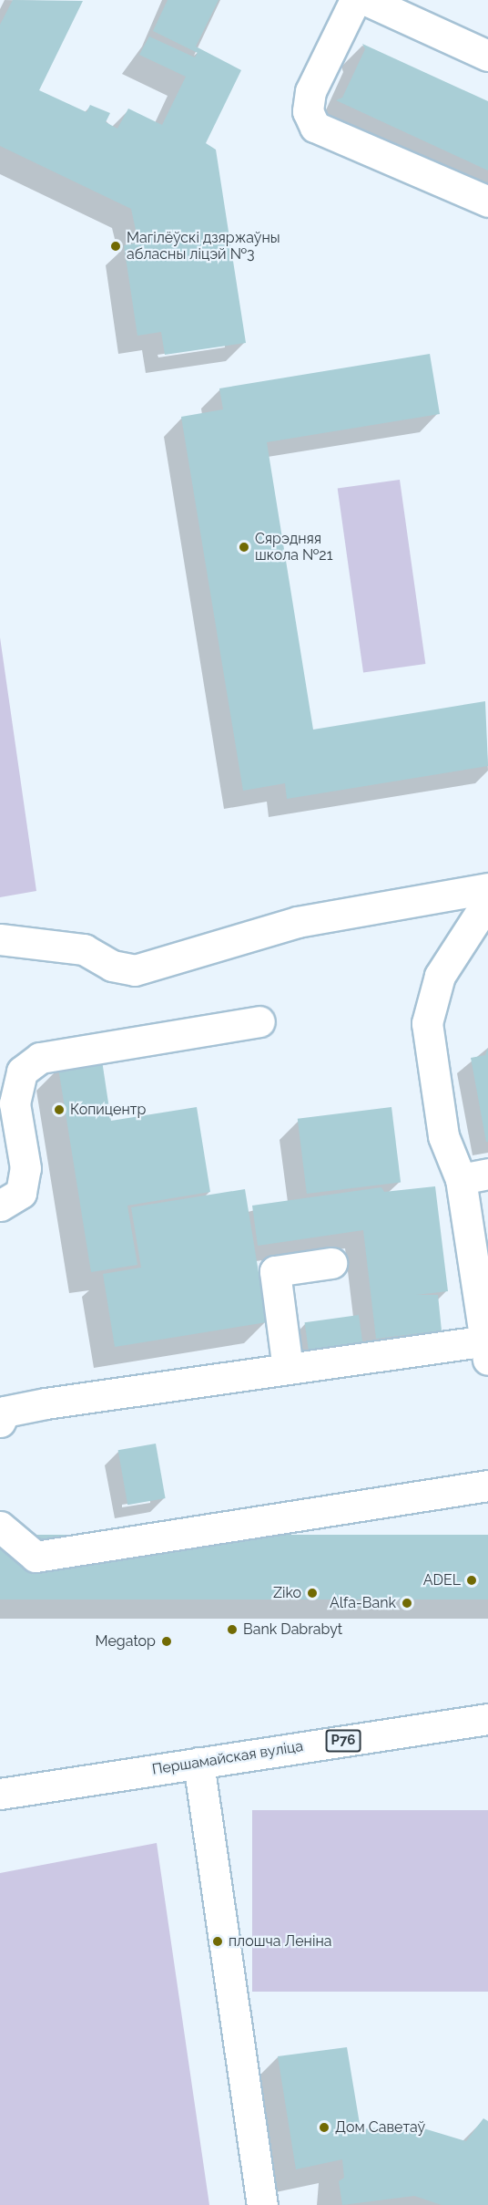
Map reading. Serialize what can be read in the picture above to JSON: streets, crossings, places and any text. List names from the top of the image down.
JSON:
{
  "streets": {
    "main road": ["Р76", "Першамайская вуліца"]
  },
  "places": [
    "Магілёўскі дзяржаўны абласны ліцэй №3",
    "Сярэдняя школа №21",
    "Копицентр",
    "ADEL",
    "Ziko",
    "Alfa-Bank",
    "Bank Dabrabyt",
    "Megatop",
    "плошча Леніна",
    "Дом Саветаў"
  ]
}
